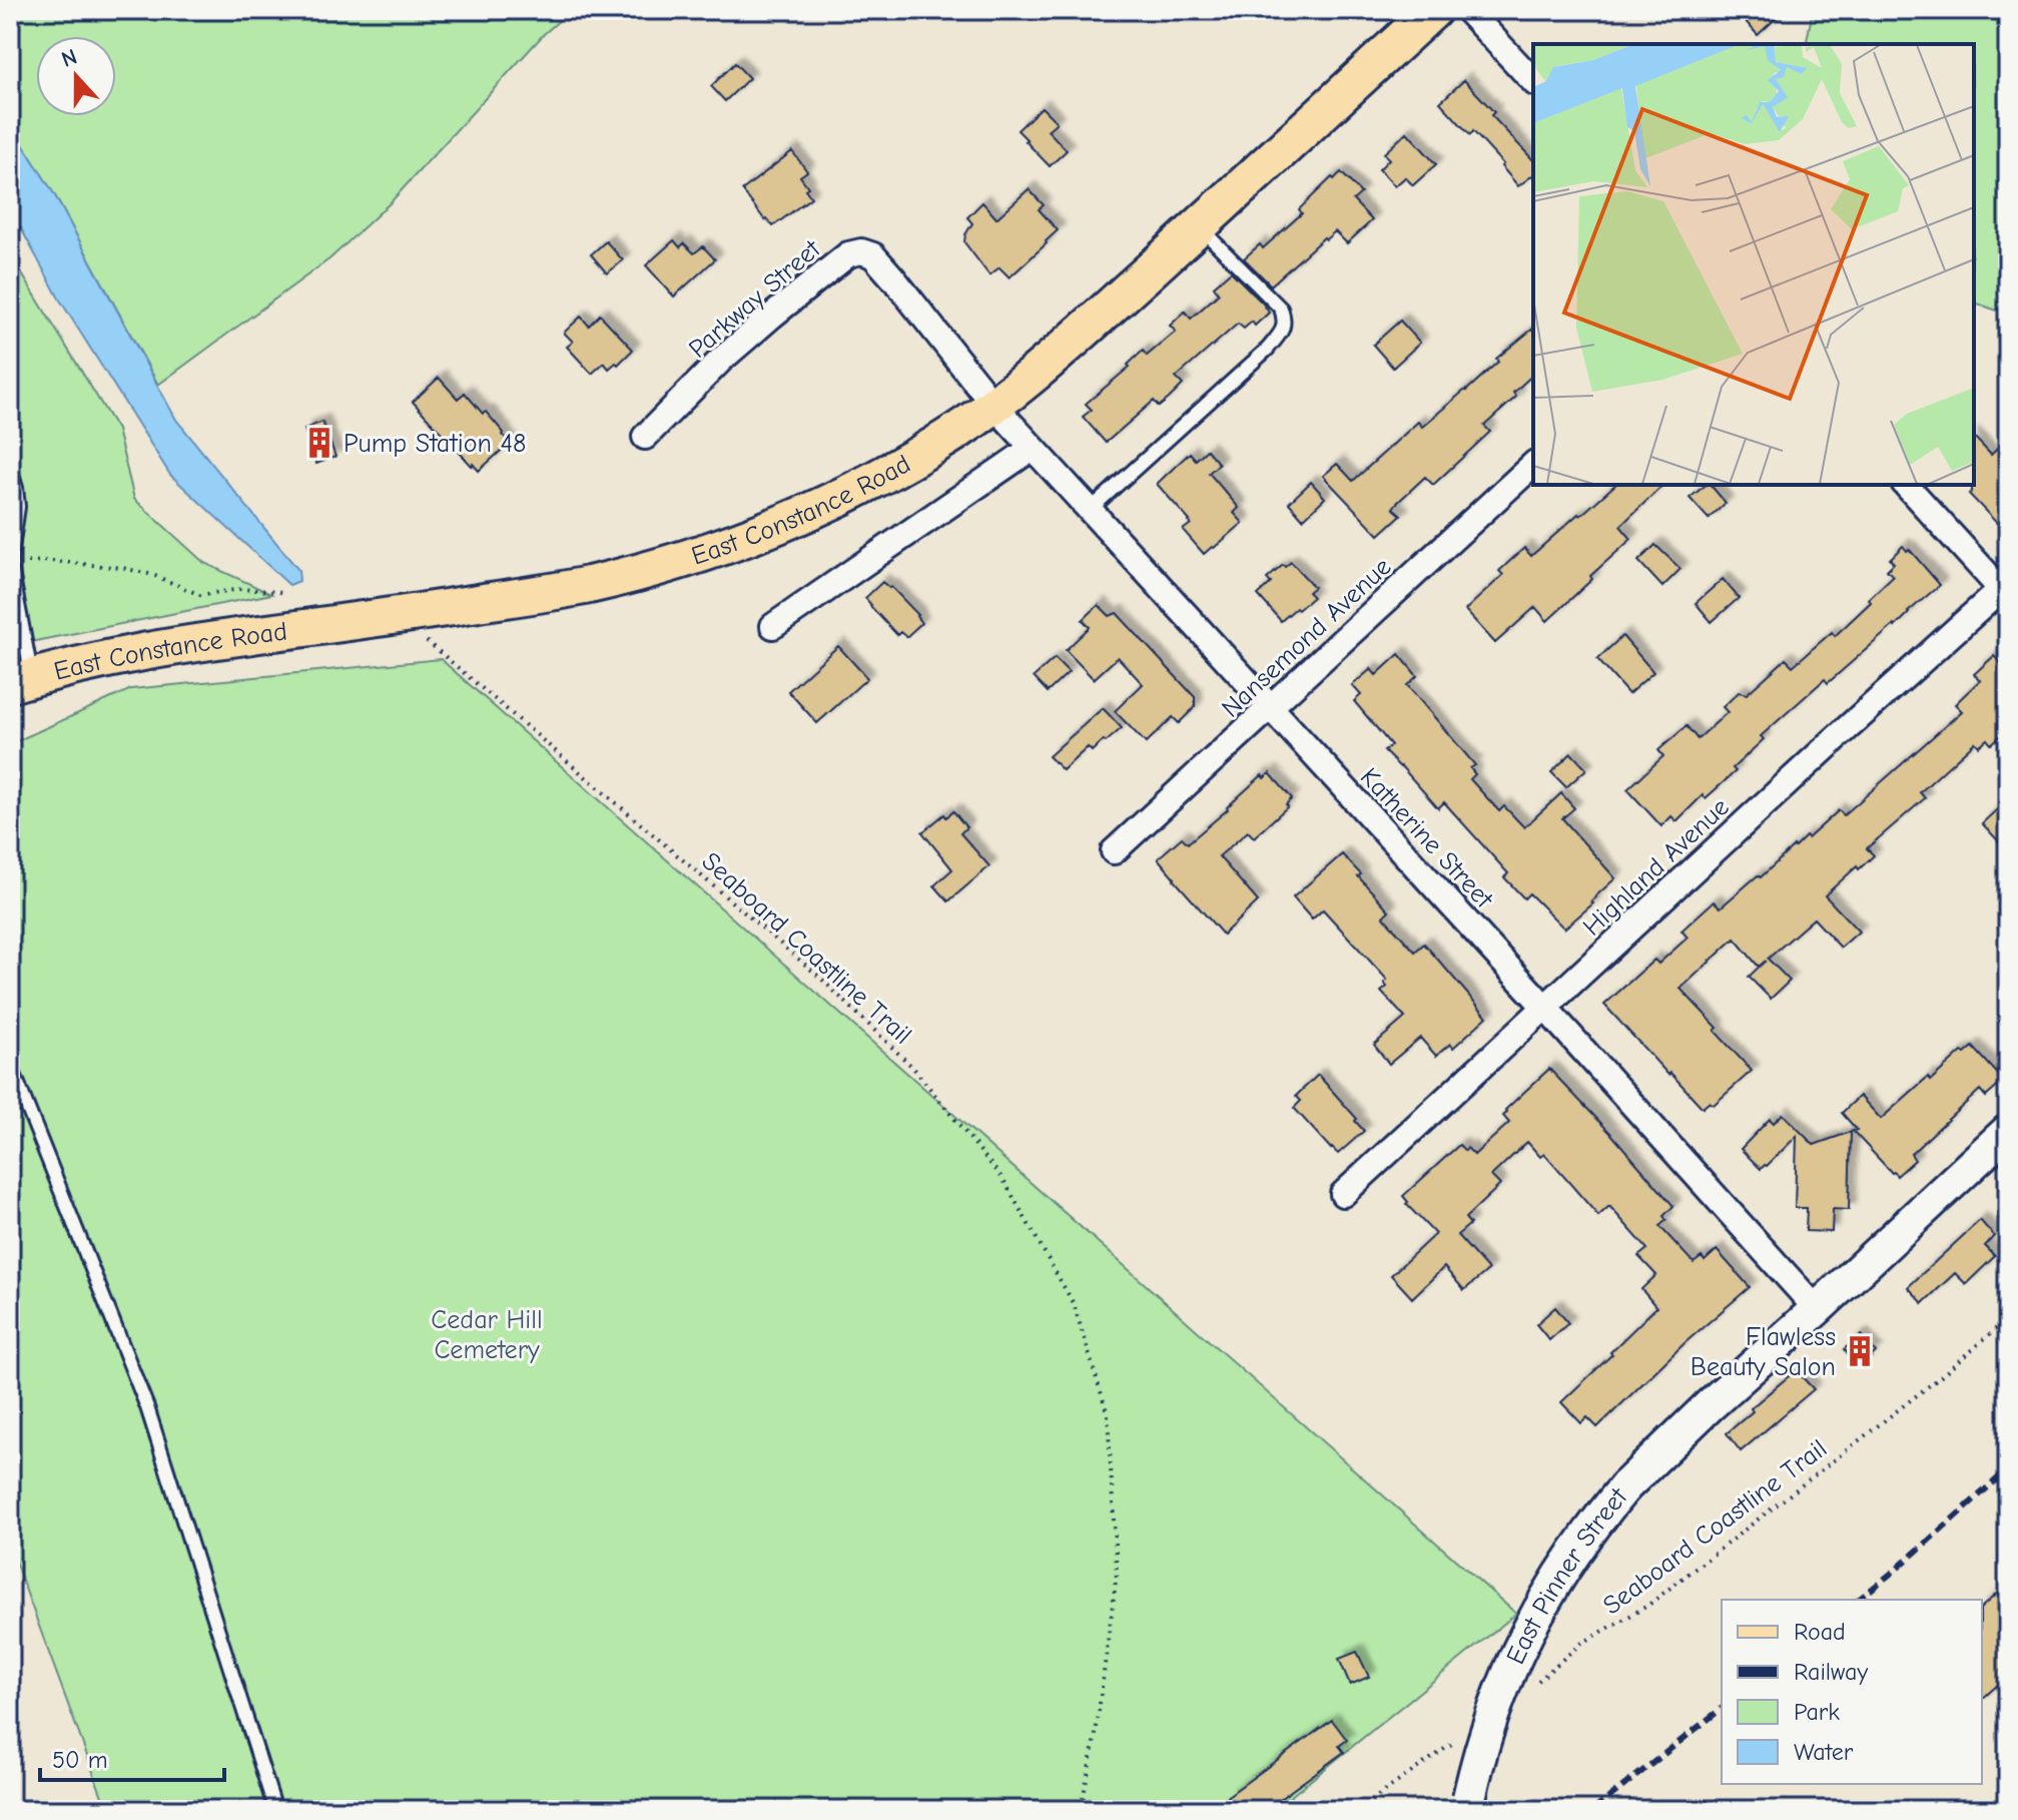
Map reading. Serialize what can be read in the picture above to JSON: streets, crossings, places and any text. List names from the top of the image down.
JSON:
{
  "streets": {
    "main road": ["East Constance Road", "East Pinner Street"],
    "street": [
      "Parkway Street",
      "Nansemond Avenue",
      "Katherine Street",
      "Highland Avenue"
    ],
    "path": ["Seaboard Coastline Trail"]
  },
  "crossings": [
    ["Parkway Street", "East Constance Road"],
    ["Parkway Street", "Katherine Street"],
    ["East Constance Road", "Katherine Street"],
    ["East Constance Road", "Seaboard Coastline Trail"],
    ["Nansemond Avenue", "Katherine Street"],
    ["Katherine Street", "Highland Avenue"],
    ["Katherine Street", "East Pinner Street"]
  ],
  "parks": ["Cedar Hill Cemetery"],
  "places": {
    "building": ["Pump Station 48", "Flawless Beauty Salon"]
  },
  "legend": [
    "Road",
    "Railway",
    "Park",
    "Water"
  ],
  "scale_bar": "50 m",
  "north": "top"
}
